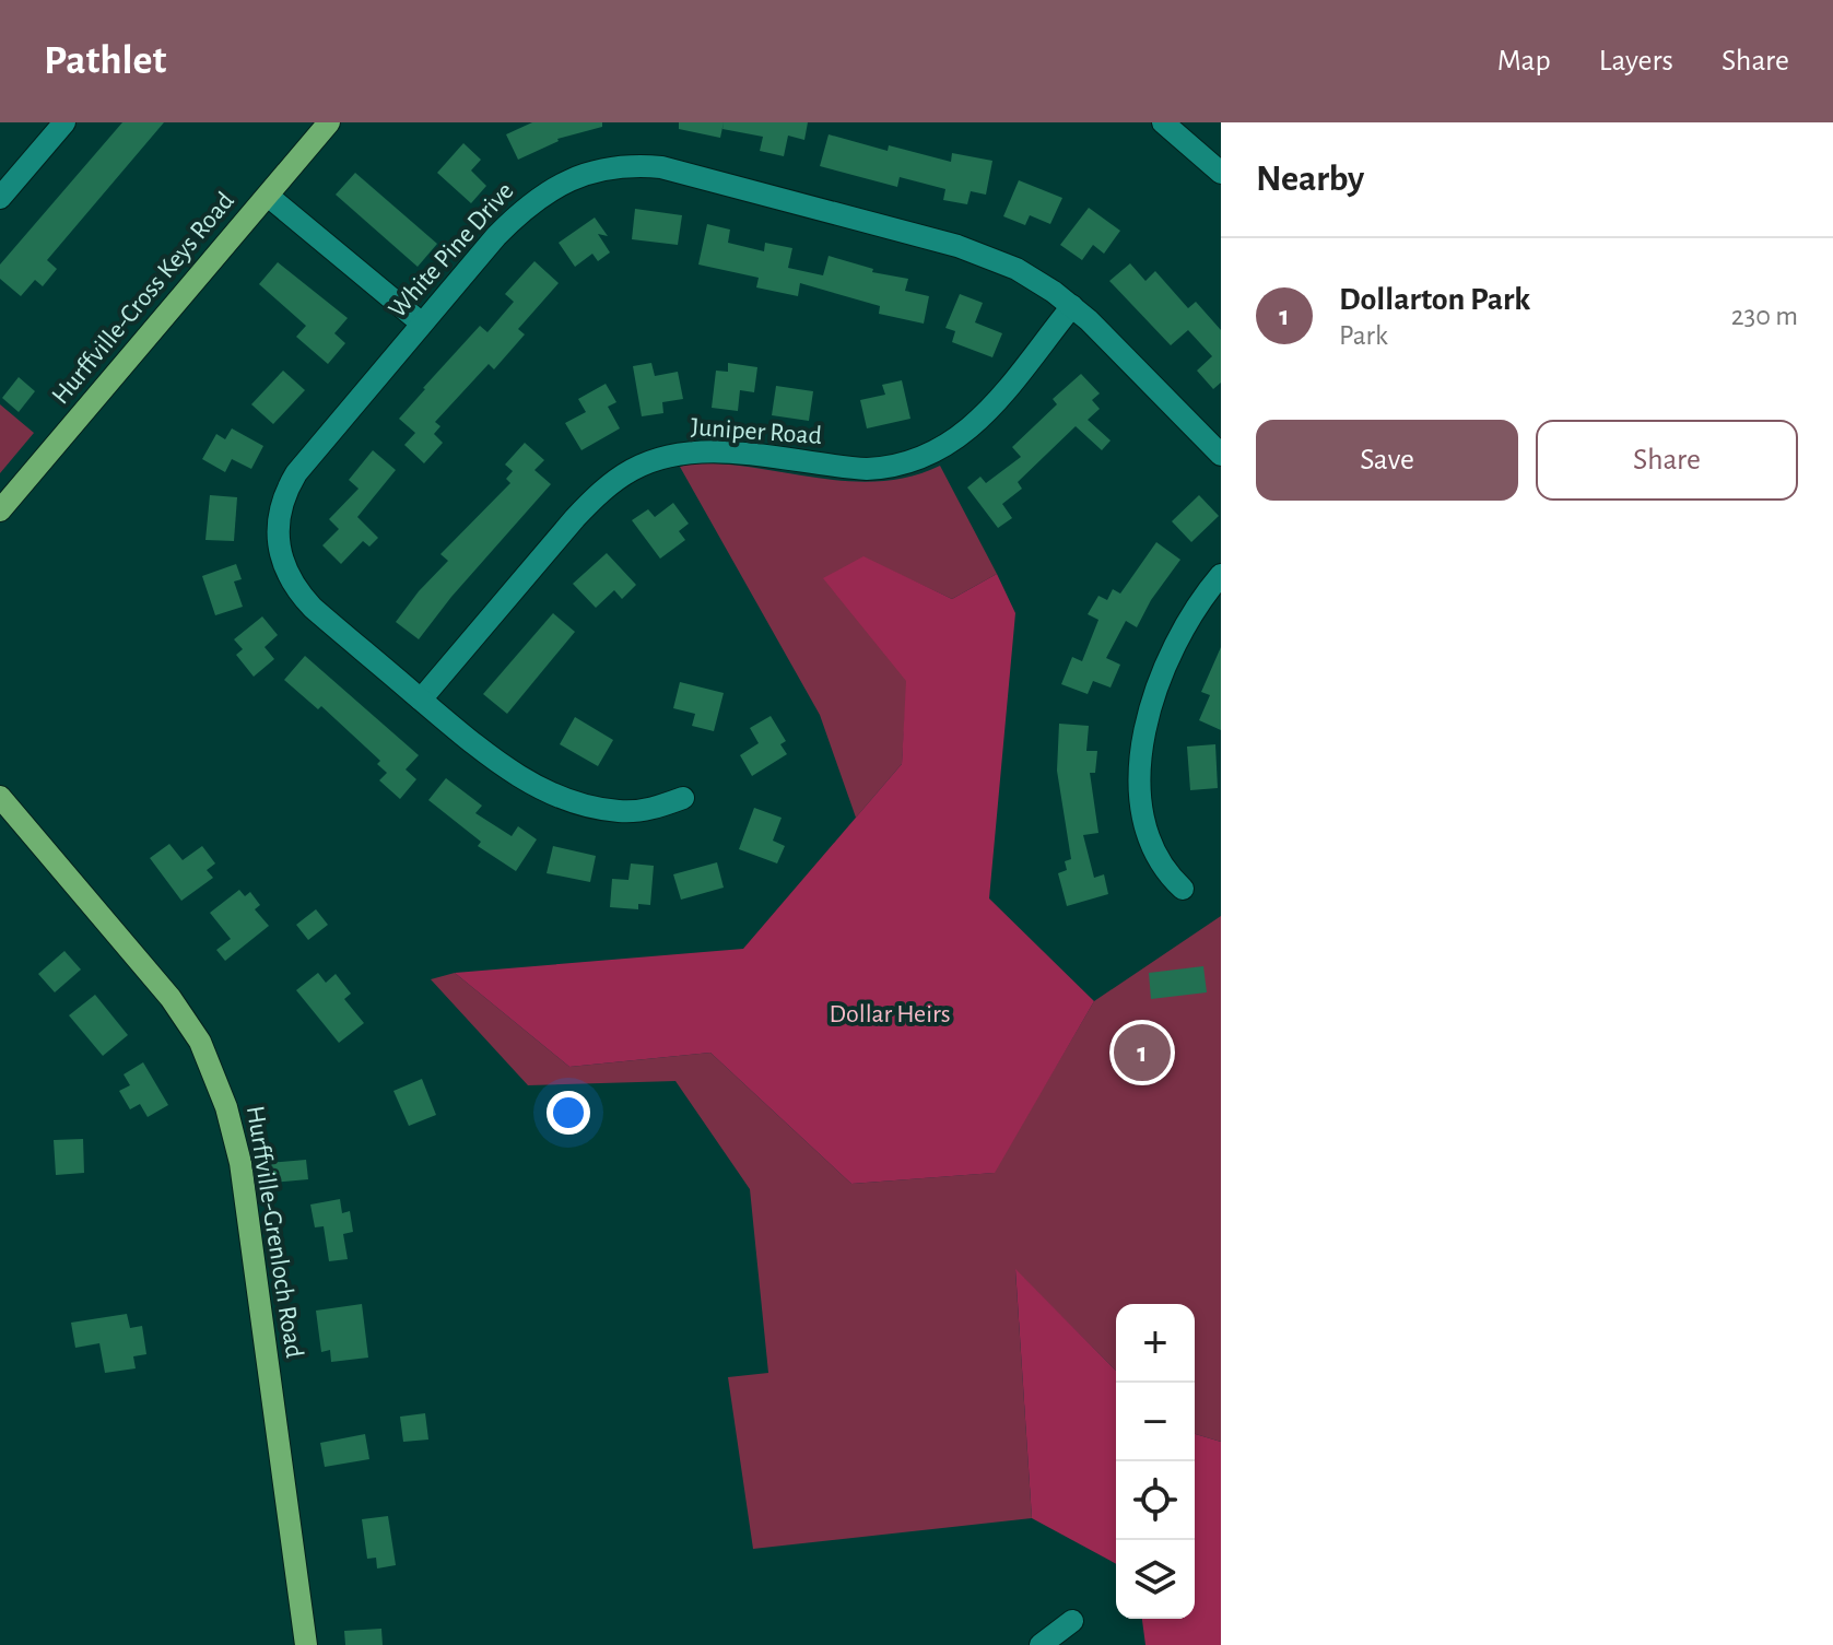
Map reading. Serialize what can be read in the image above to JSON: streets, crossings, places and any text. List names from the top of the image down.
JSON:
{
  "streets": {
    "main road": ["Hurffville-Cross Keys Road", "Hurffville-Grenloch Road"],
    "street": ["White Pine Drive", "Juniper Road"]
  },
  "crossings": [
    ["White Pine Drive", "Juniper Road"]
  ],
  "parks": ["Dollar Heirs"],
  "page": {
    "header": "Pathlet",
    "nav": ["Map", "Layers", "Share"],
    "heading": "Nearby",
    "list": [
      {
        "mark": "1",
        "name": "Dollarton Park",
        "note": "Park",
        "value": "230 m"
      }
    ],
    "buttons": ["Save", "Share"],
    "pins": "1",
    "map_buttons": ["+", "−"]
  }
}
